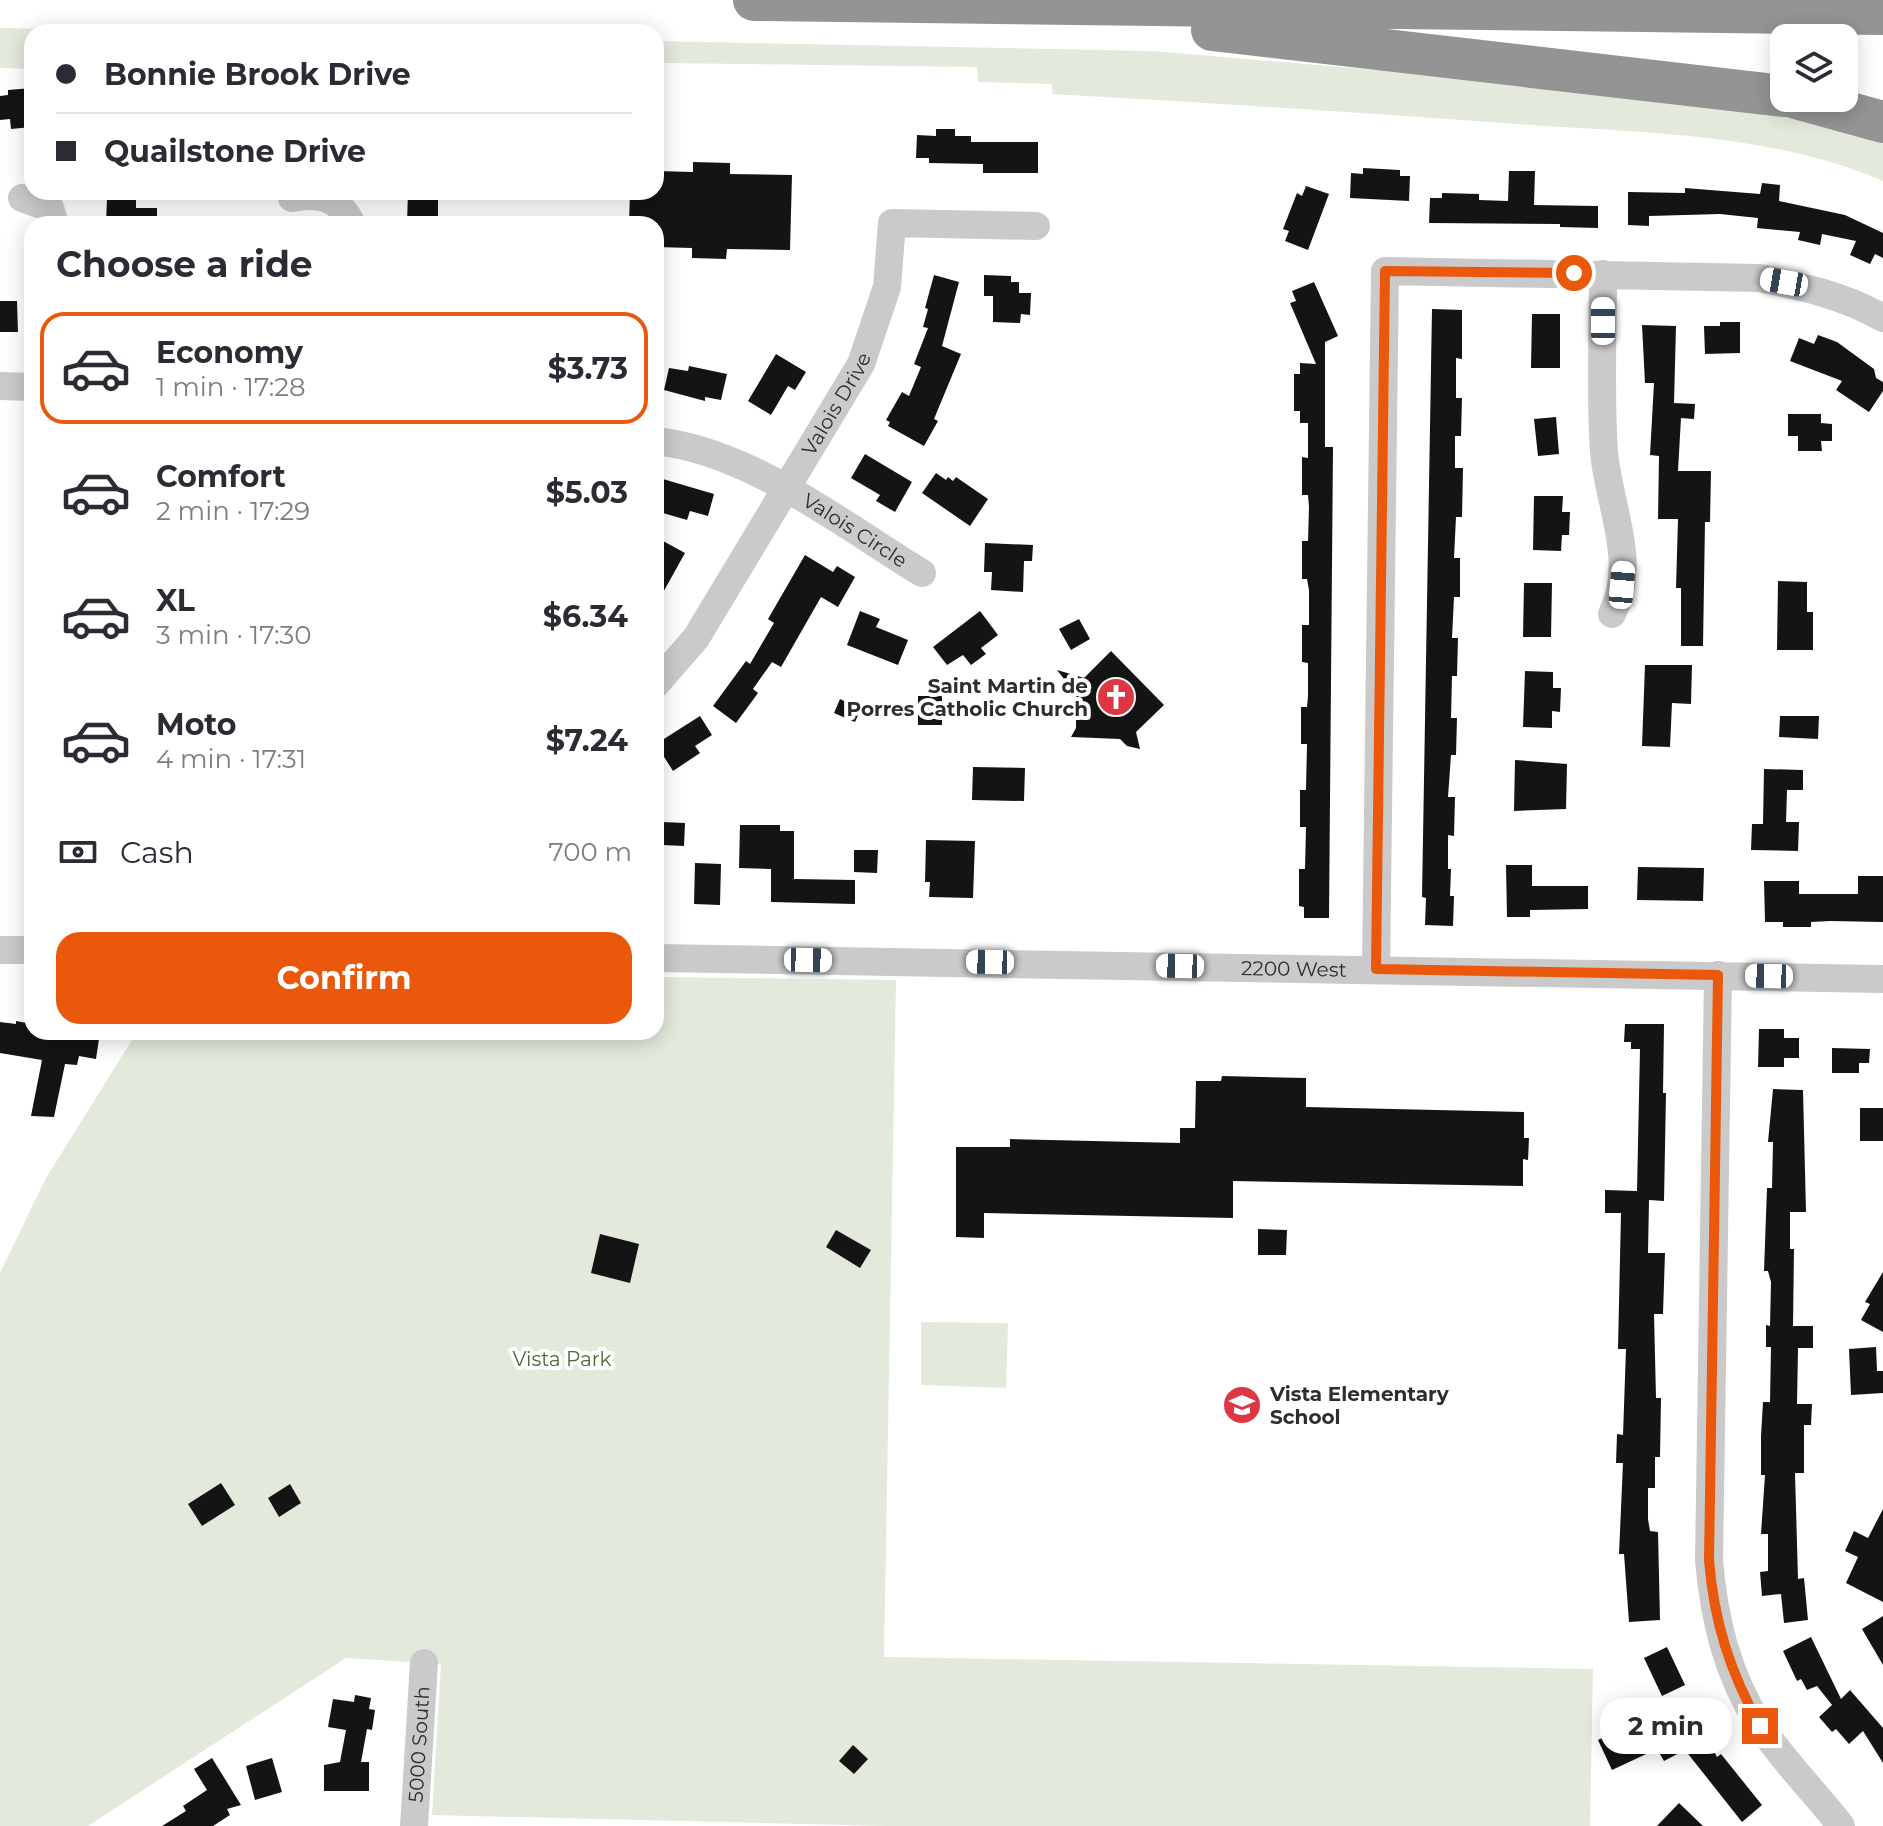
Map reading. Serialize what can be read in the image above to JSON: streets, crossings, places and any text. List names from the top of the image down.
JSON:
{
  "streets": {
    "street": [
      "Valois Drive",
      "Valois Circle",
      "2200 West",
      "5000 South"
    ]
  },
  "crossings": [
    ["Valois Drive", "Valois Circle"]
  ],
  "parks": ["Vista Park"],
  "places": {
    "church": ["Saint Martin de Porres Catholic Church"],
    "school or university": ["Vista Elementary School"]
  },
  "page": {
    "banner": ["Bonnie Brook Drive", "Quailstone Drive"],
    "heading": "Choose a ride",
    "list": [
      {
        "name": "Economy",
        "note": "1 min · 17:28",
        "value": "$3.73"
      },
      {
        "name": "Comfort",
        "note": "2 min · 17:29",
        "value": "$5.03"
      },
      {
        "name": "XL",
        "note": "3 min · 17:30",
        "value": "$6.34"
      },
      {
        "name": "Moto",
        "note": "4 min · 17:31",
        "value": "$7.24"
      }
    ],
    "pay": ["Cash", "700 m"],
    "buttons": "Confirm",
    "bubble": "2 min"
  }
}
